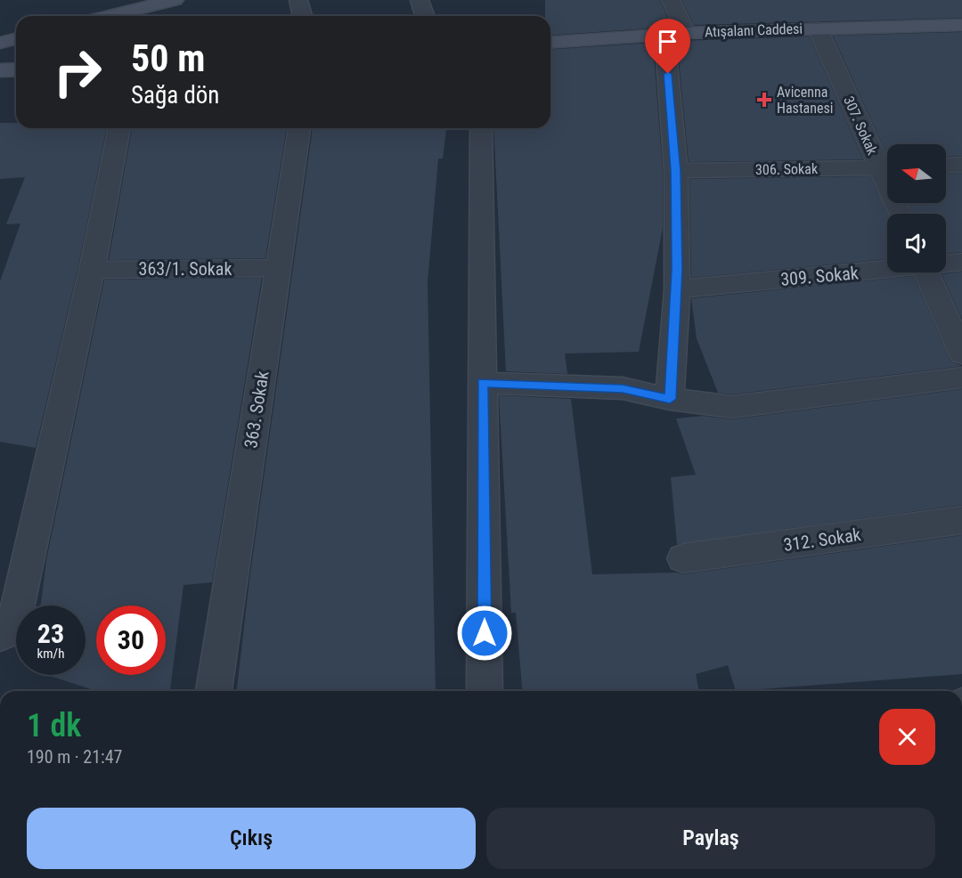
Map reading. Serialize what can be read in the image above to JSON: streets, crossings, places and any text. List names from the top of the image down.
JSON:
{
  "streets": {
    "main road": ["Atışalanı Caddesi"],
    "street": [
      "307. Sokak",
      "306. Sokak",
      "363/1. Sokak",
      "309. Sokak",
      "363. Sokak",
      "312. Sokak"
    ]
  },
  "crossings": [
    ["Atışalanı Caddesi", "307. Sokak"],
    ["363/1. Sokak", "363. Sokak"]
  ],
  "places": {
    "health": ["Avicenna Hastanesi"]
  },
  "north": "left",
  "page": {
    "turn": ["50 m", "Sağa dön"],
    "speed": "23 km/h",
    "limit": "30",
    "heading": ["1 dk", "190 m · 21:47"],
    "buttons": ["Çıkış", "Paylaş"]
  }
}
